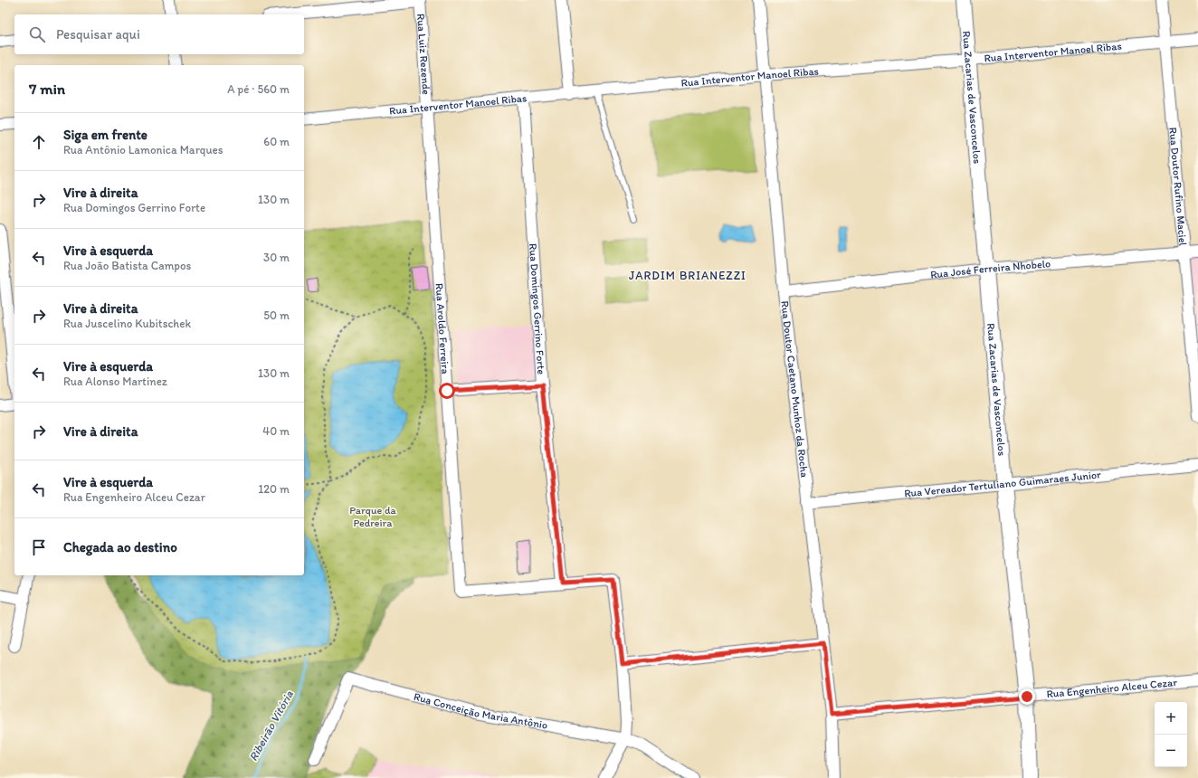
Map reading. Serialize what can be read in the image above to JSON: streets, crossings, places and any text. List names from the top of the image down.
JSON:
{
  "streets": {
    "street": [
      "Rua Interventor Manoel Ribas",
      "Rua Luiz Rezende",
      "Rua Zacarias de Vasconcelos",
      "Rua Doutor Rufino Maciel",
      "Rua José Ferreira Nhobelo",
      "Rua Domingos Gerrino Forte",
      "Rua Aroldo Ferreira",
      "Rua Doutor Caetano Munhoz da Rocha",
      "Rua Vereador Tertuliano Guimaraes Junior",
      "Rua Engenheiro Alceu Cezar",
      "Rua Conceição Maria Antônio"
    ]
  },
  "crossings": [
    ["Rua Interventor Manoel Ribas", "Rua Luiz Rezende"],
    ["Rua Interventor Manoel Ribas", "Rua Zacarias de Vasconcelos"],
    ["Rua Interventor Manoel Ribas", "Rua Doutor Rufino Maciel"],
    ["Rua Interventor Manoel Ribas", "Rua Domingos Gerrino Forte"],
    ["Rua Interventor Manoel Ribas", "Rua Aroldo Ferreira"],
    ["Rua Interventor Manoel Ribas", "Rua Doutor Caetano Munhoz da Rocha"],
    ["Rua Luiz Rezende", "Rua Aroldo Ferreira"],
    ["Rua Zacarias de Vasconcelos", "Rua José Ferreira Nhobelo"],
    ["Rua Zacarias de Vasconcelos", "Rua Vereador Tertuliano Guimaraes Junior"],
    ["Rua Zacarias de Vasconcelos", "Rua Engenheiro Alceu Cezar"],
    ["Rua Doutor Rufino Maciel", "Rua José Ferreira Nhobelo"],
    ["Rua José Ferreira Nhobelo", "Rua Doutor Caetano Munhoz da Rocha"],
    ["Rua Domingos Gerrino Forte", "Rua Aroldo Ferreira"],
    ["Rua Doutor Caetano Munhoz da Rocha", "Rua Vereador Tertuliano Guimaraes Junior"],
    ["Rua Doutor Caetano Munhoz da Rocha", "Rua Engenheiro Alceu Cezar"]
  ],
  "districts": ["JARDIM BRIANEZZI"],
  "water": ["Ribeirão Vitória"],
  "parks": ["Parque da Pedreira"],
  "page": {
    "search": "Pesquisar aqui",
    "heading": ["7 min", "A pé · 560 m"],
    "list": [
      ["Siga em frente", "Rua Antônio Lamonica Marques", "60 m"],
      ["Vire à direita", "Rua Domingos Gerrino Forte", "130 m"],
      ["Vire à esquerda", "Rua João Batista Campos", "30 m"],
      ["Vire à direita", "Rua Juscelino Kubitschek", "50 m"],
      ["Vire à esquerda", "Rua Alonso Martinez", "130 m"],
      ["Vire à direita", "40 m"],
      ["Vire à esquerda", "Rua Engenheiro Alceu Cezar", "120 m"],
      "Chegada ao destino"
    ],
    "map_buttons": ["+", "−"]
  }
}
